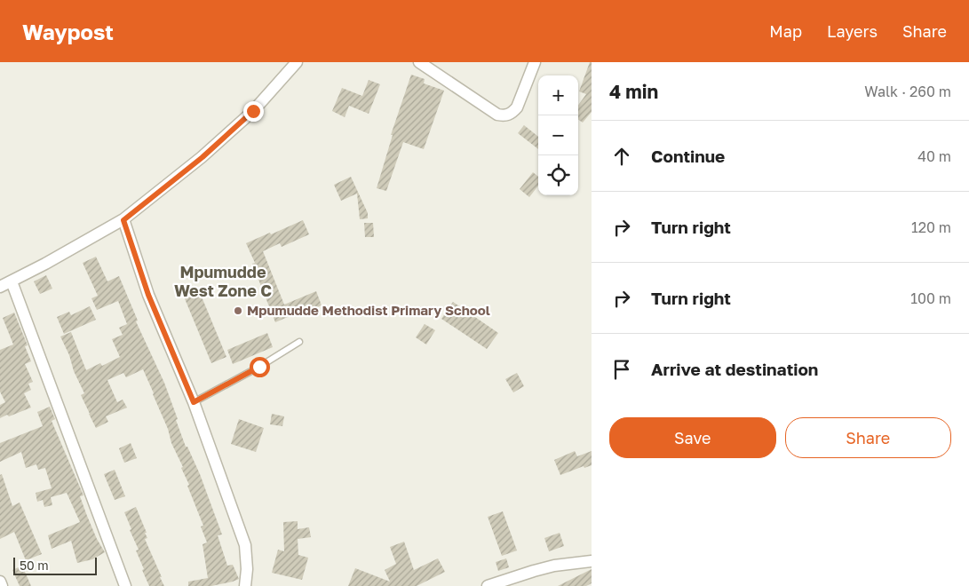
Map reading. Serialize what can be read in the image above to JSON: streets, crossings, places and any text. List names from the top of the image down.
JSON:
{
  "districts": ["Mpumudde West Zone C"],
  "places": ["Mpumudde Methodist Primary School"],
  "scale_bar": "50 m",
  "page": {
    "header": "Waypost",
    "nav": ["Map", "Layers", "Share"],
    "heading": ["4 min", "Walk · 260 m"],
    "map_buttons": ["+", "−"],
    "list": [
      ["Continue", "40 m"],
      ["Turn right", "120 m"],
      ["Turn right", "100 m"],
      "Arrive at destination"
    ],
    "buttons": ["Save", "Share"],
    "scale": "50 m"
  }
}
